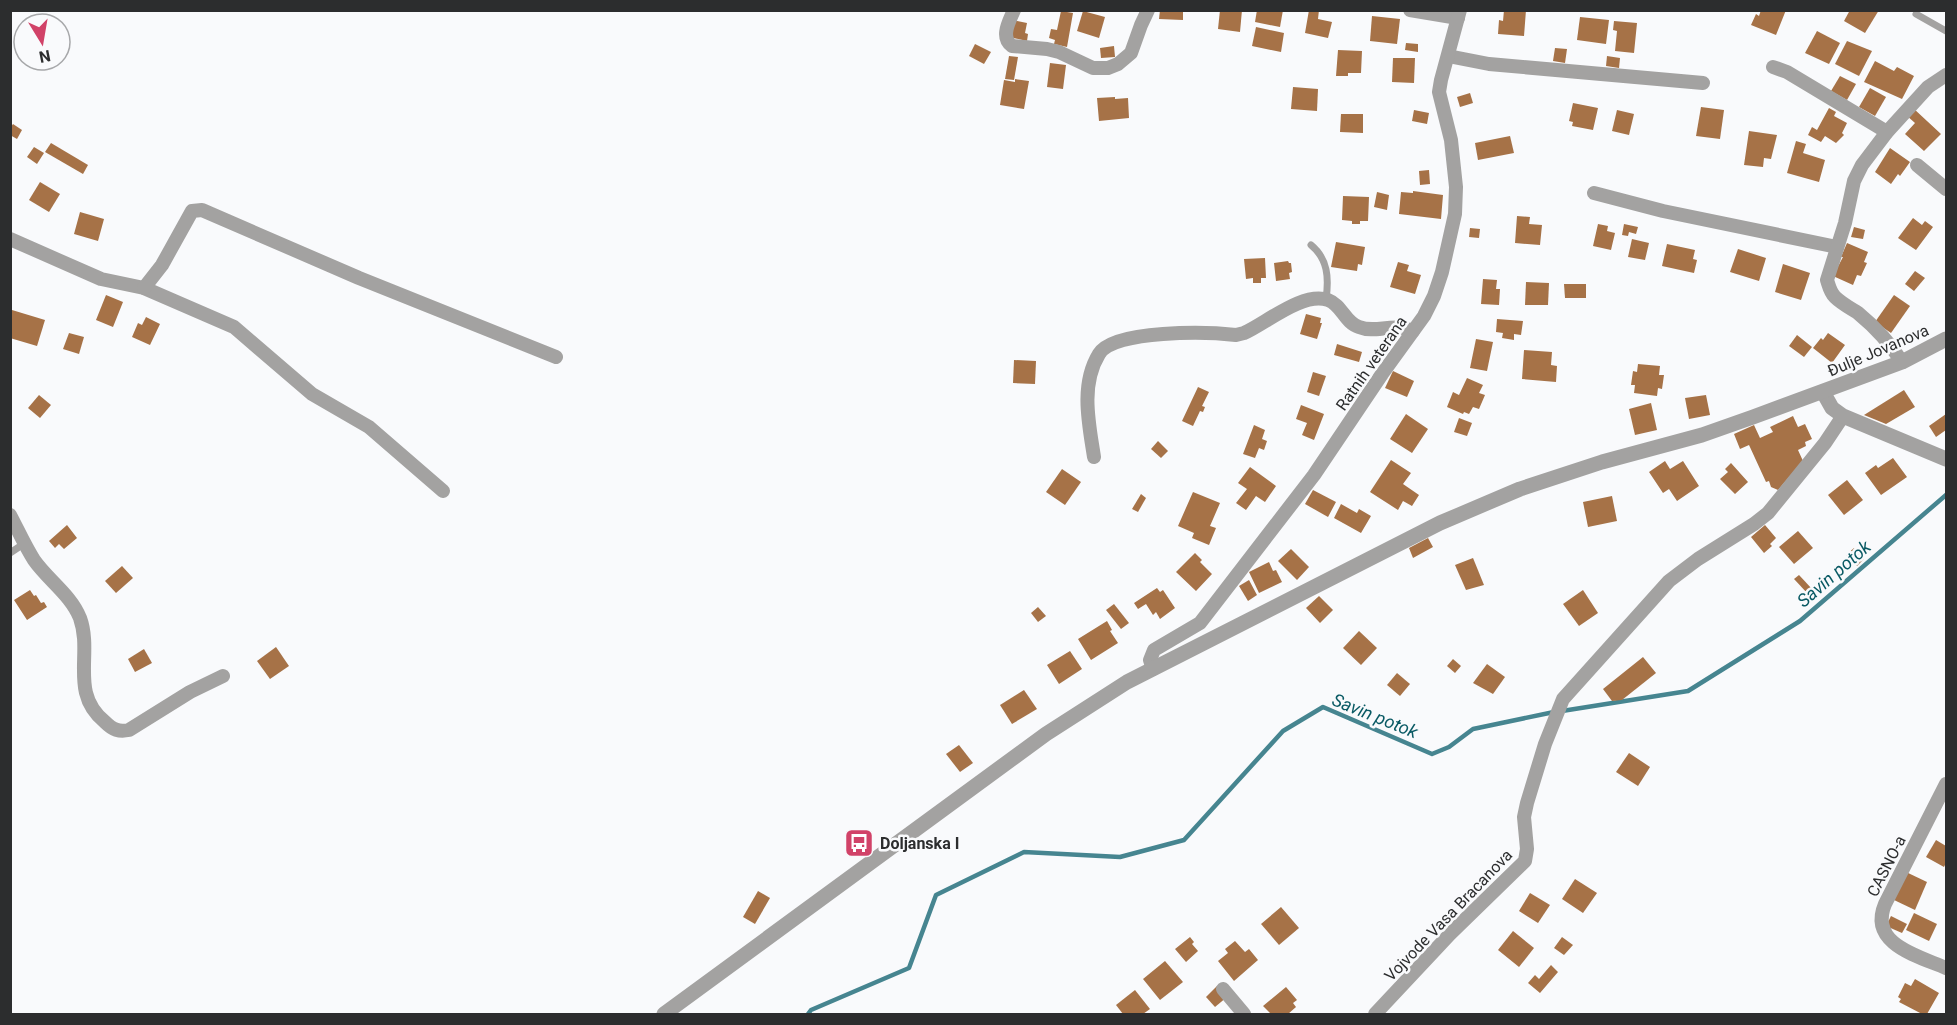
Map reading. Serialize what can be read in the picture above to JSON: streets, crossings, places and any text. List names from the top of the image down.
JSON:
{
  "streets": {
    "street": [
      "Đulje Jovanova",
      "Ratnih veterana",
      "CASNO-a",
      "Vojvode Vasa Bracanova"
    ]
  },
  "crossings": [
    ["Đulje Jovanova", "Ratnih veterana"]
  ],
  "water": ["Savin potok"],
  "places": {
    "bus stop": ["Doljanska I"]
  },
  "north": "bottom"
}
